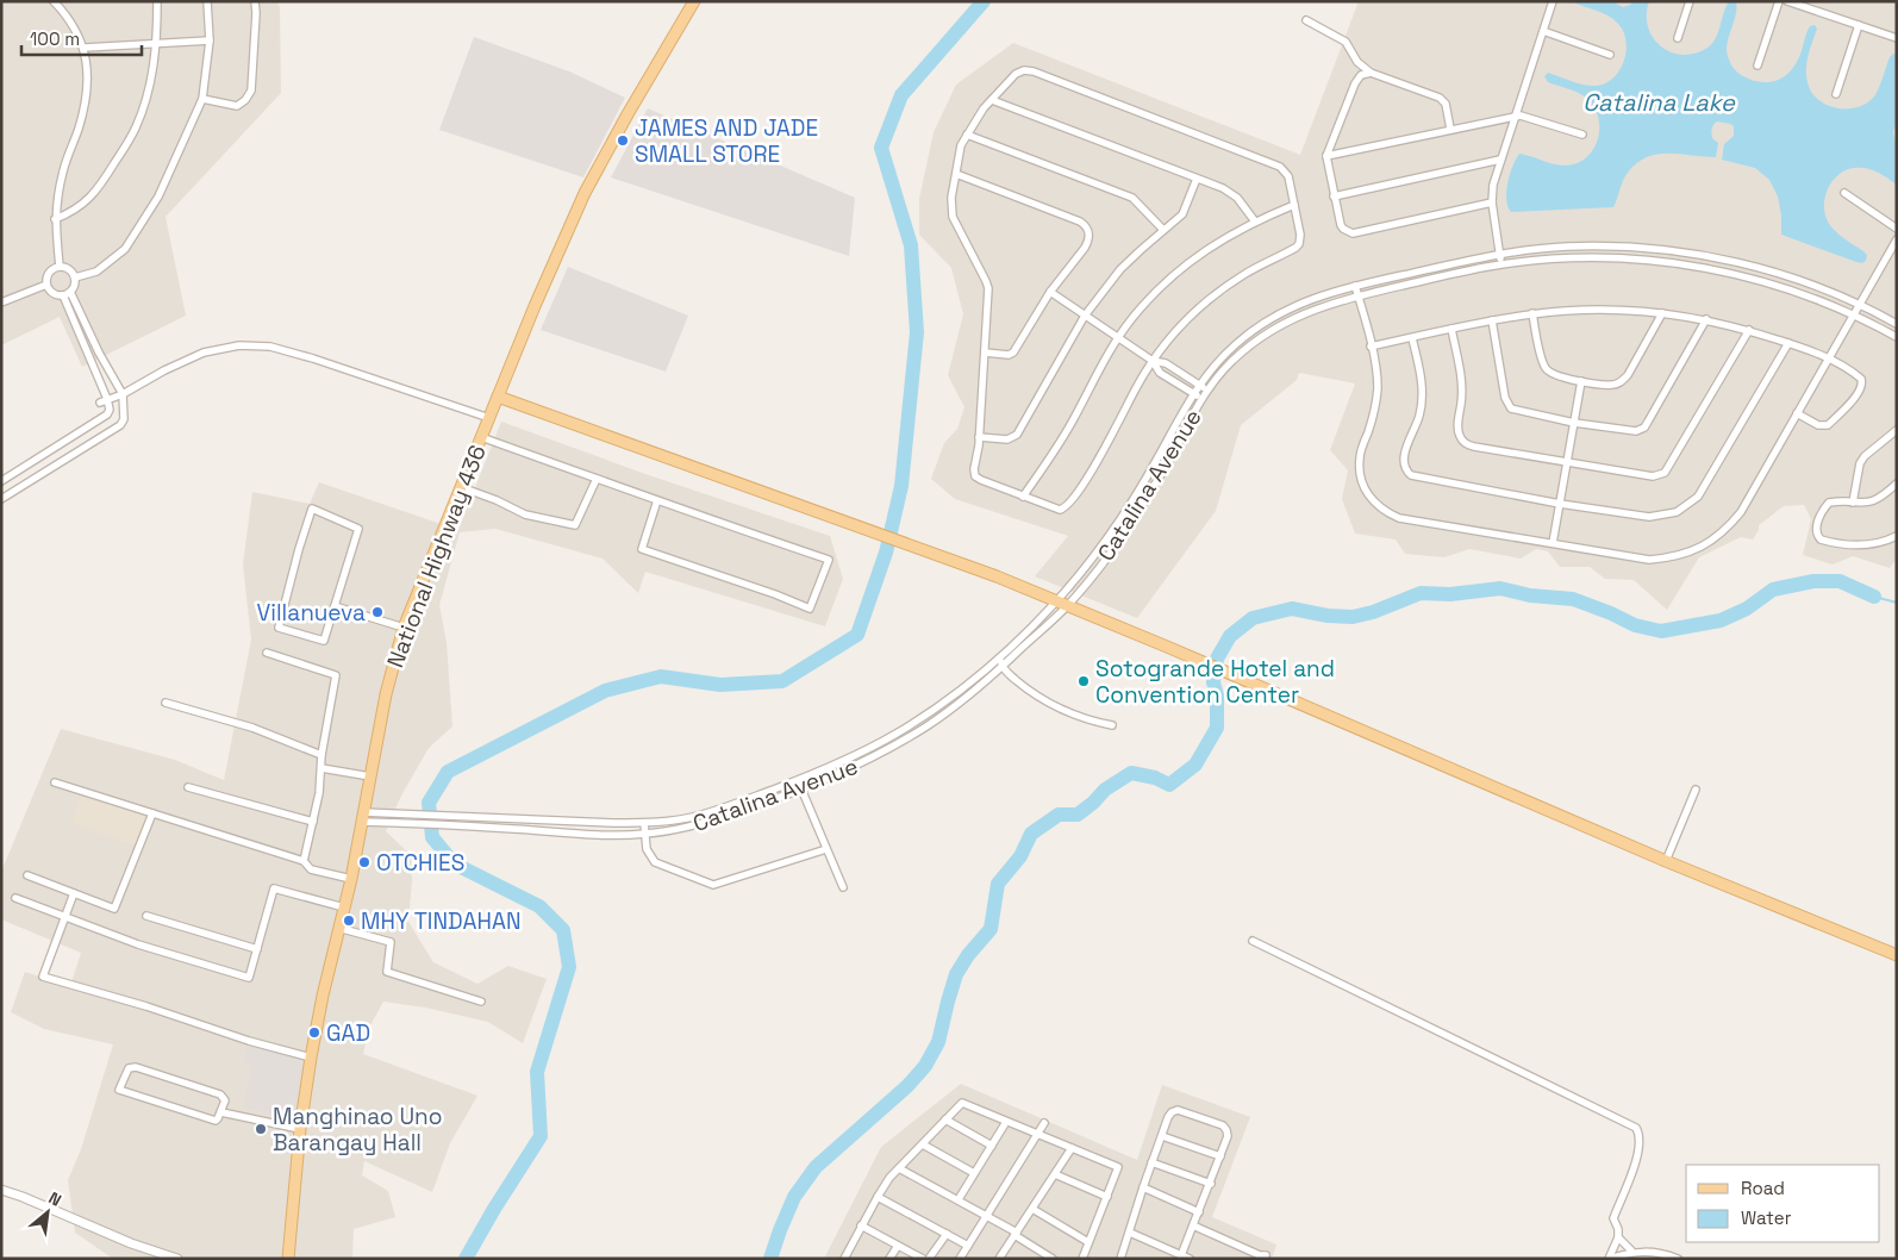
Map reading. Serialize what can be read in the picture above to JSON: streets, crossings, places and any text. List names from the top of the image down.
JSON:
{
  "streets": {
    "main road": ["National Highway 436"],
    "street": ["Catalina Avenue"]
  },
  "crossings": [
    ["Catalina Avenue", "National Highway 436"]
  ],
  "water": ["Catalina Lake"],
  "places": [
    "JAMES AND JADE SMALL STORE",
    "Villanueva",
    "Sotogrande Hotel and Convention Center",
    "OTCHIES",
    "MHY TINDAHAN",
    "GAD",
    "Manghinao Uno Barangay Hall"
  ],
  "legend": ["Road", "Water"],
  "scale_bar": "100 m",
  "north": "top right"
}
